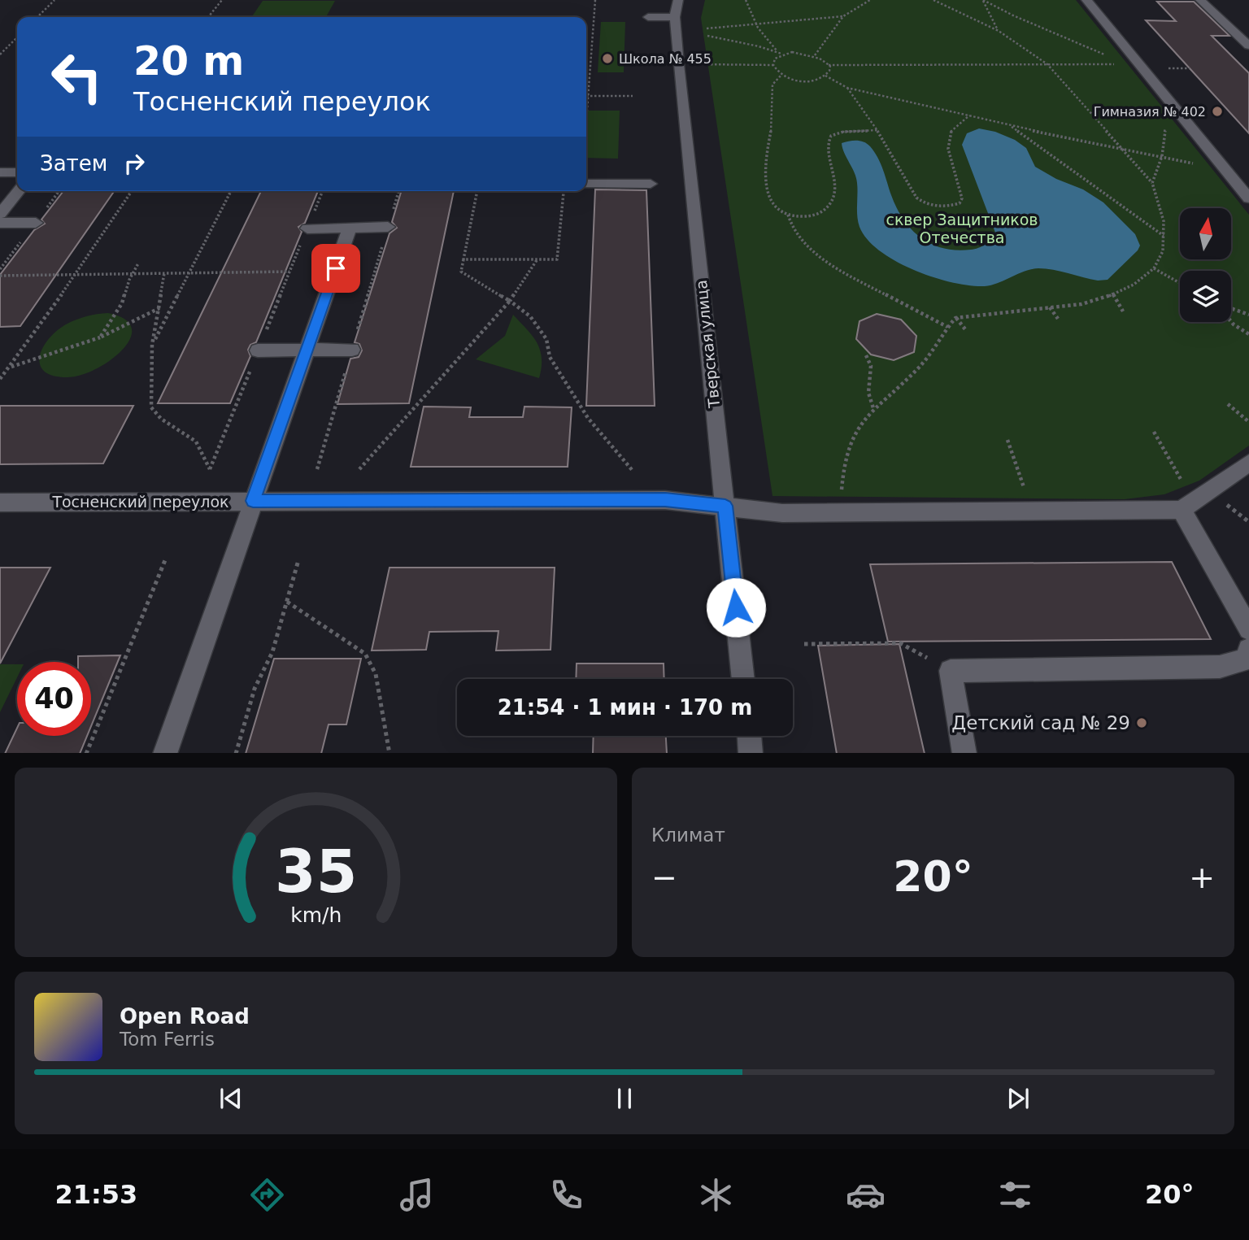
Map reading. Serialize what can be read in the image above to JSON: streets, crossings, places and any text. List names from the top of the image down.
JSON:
{
  "streets": {
    "street": ["Тверская улица", "Тосненский переулок"]
  },
  "crossings": [
    ["Тверская улица", "Тосненский переулок"]
  ],
  "parks": ["сквер Защитников Отечества"],
  "places": ["Школа № 455", "Гимназия № 402", "Детский сад № 29"],
  "north": "top",
  "page": {
    "turn": ["20 m", "Тосненский переулок"],
    "then": "Затем",
    "limit": "40",
    "trip": "21:54 · 1 мин · 170 m",
    "tile": "Климат",
    "heat": ["−", "20°", "+"],
    "song": ["Open Road", "Tom Ferris"],
    "tabs": ["21:53", "20°"],
    "gauge": ["35", "km/h"]
  }
}
